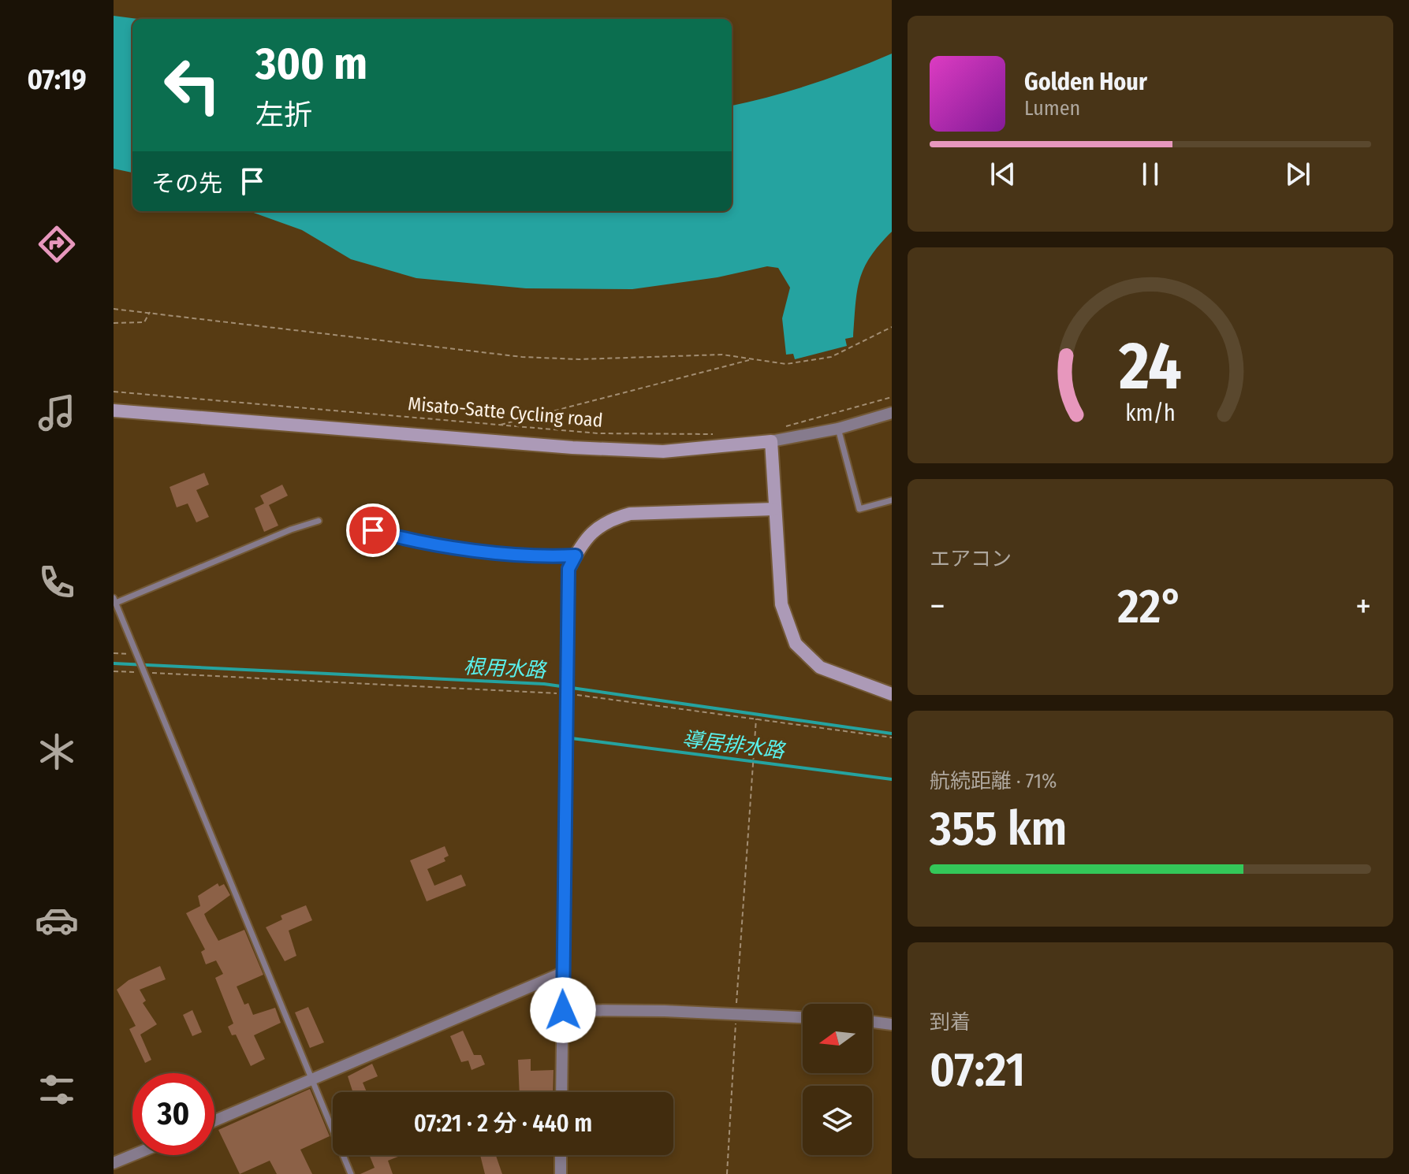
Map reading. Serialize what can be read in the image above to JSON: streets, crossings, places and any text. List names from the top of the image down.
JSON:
{
  "streets": {
    "path": ["Misato-Satte Cycling road"]
  },
  "water": ["根用水路", "導居排水路"],
  "north": "left",
  "page": {
    "tabs": "07:19",
    "turn": ["300 m", "左折"],
    "song": ["Golden Hour", "Lumen"],
    "then": "その先",
    "tile": [
      "エアコン",
      ["航続距離 · 71%", "355 km"],
      ["到着", "07:21"]
    ],
    "heat": ["−", "22°", "+"],
    "limit": "30",
    "trip": "07:21 · 2 分 · 440 m",
    "gauge": ["24", "km/h"]
  }
}
